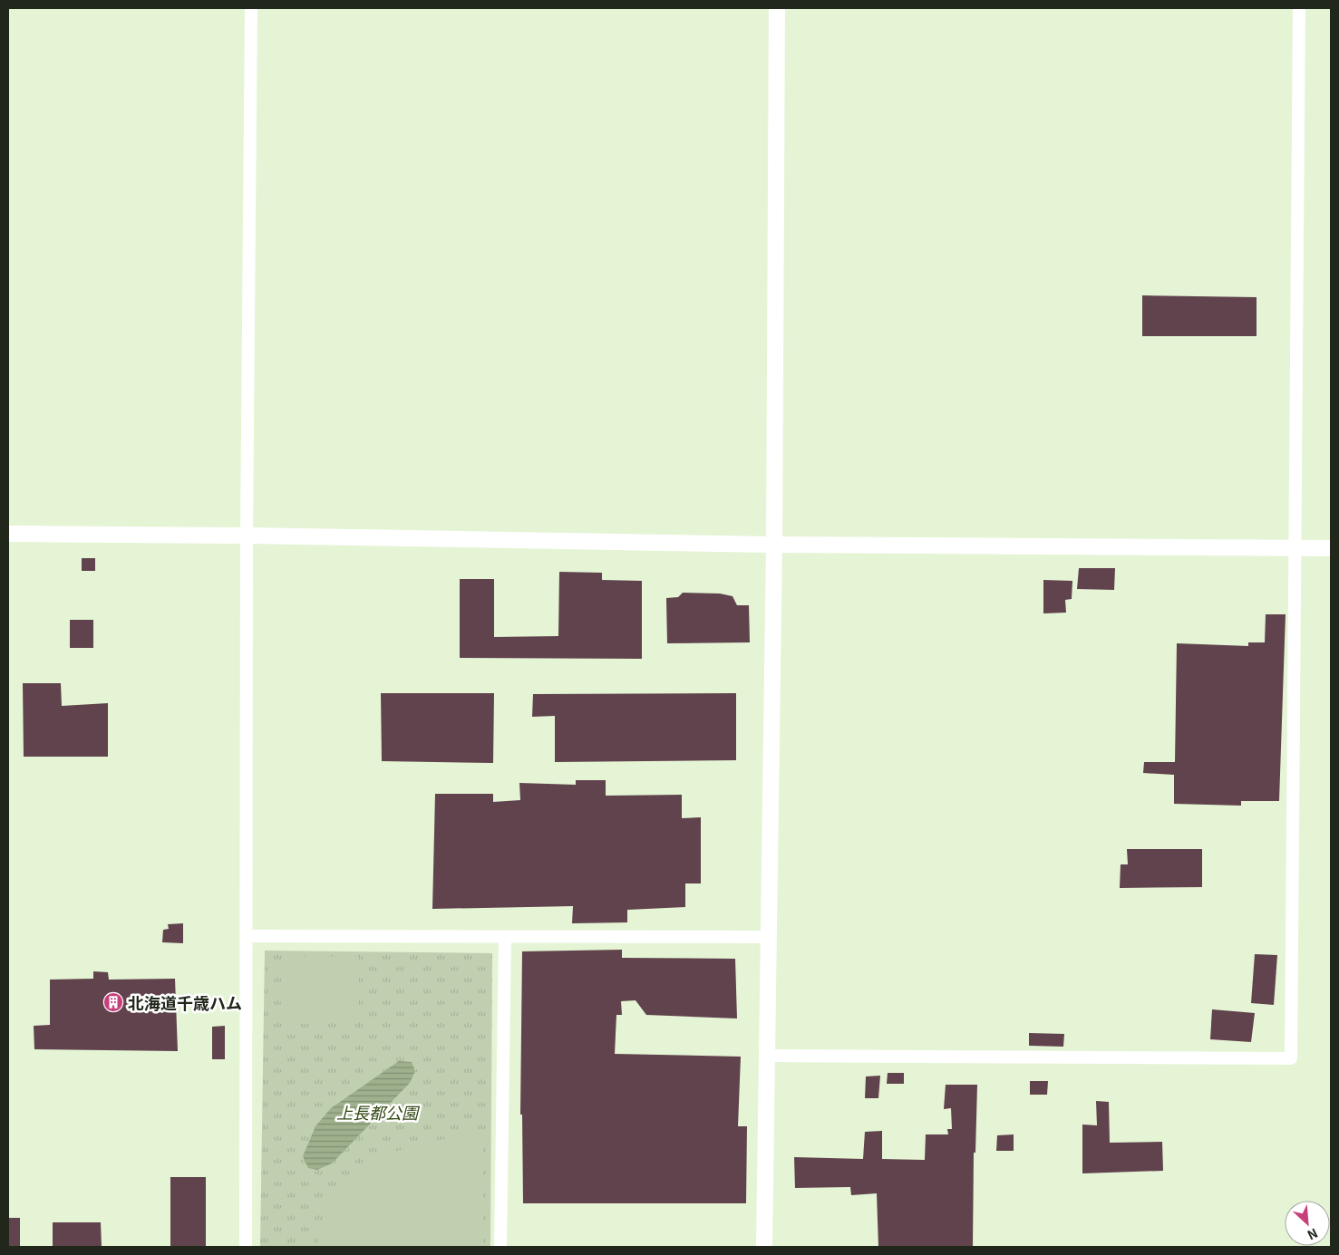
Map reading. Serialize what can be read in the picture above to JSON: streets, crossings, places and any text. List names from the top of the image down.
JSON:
{
  "parks": ["上長都公園"],
  "places": {
    "building": ["北海道千歳ハム"]
  },
  "north": "bottom right"
}
